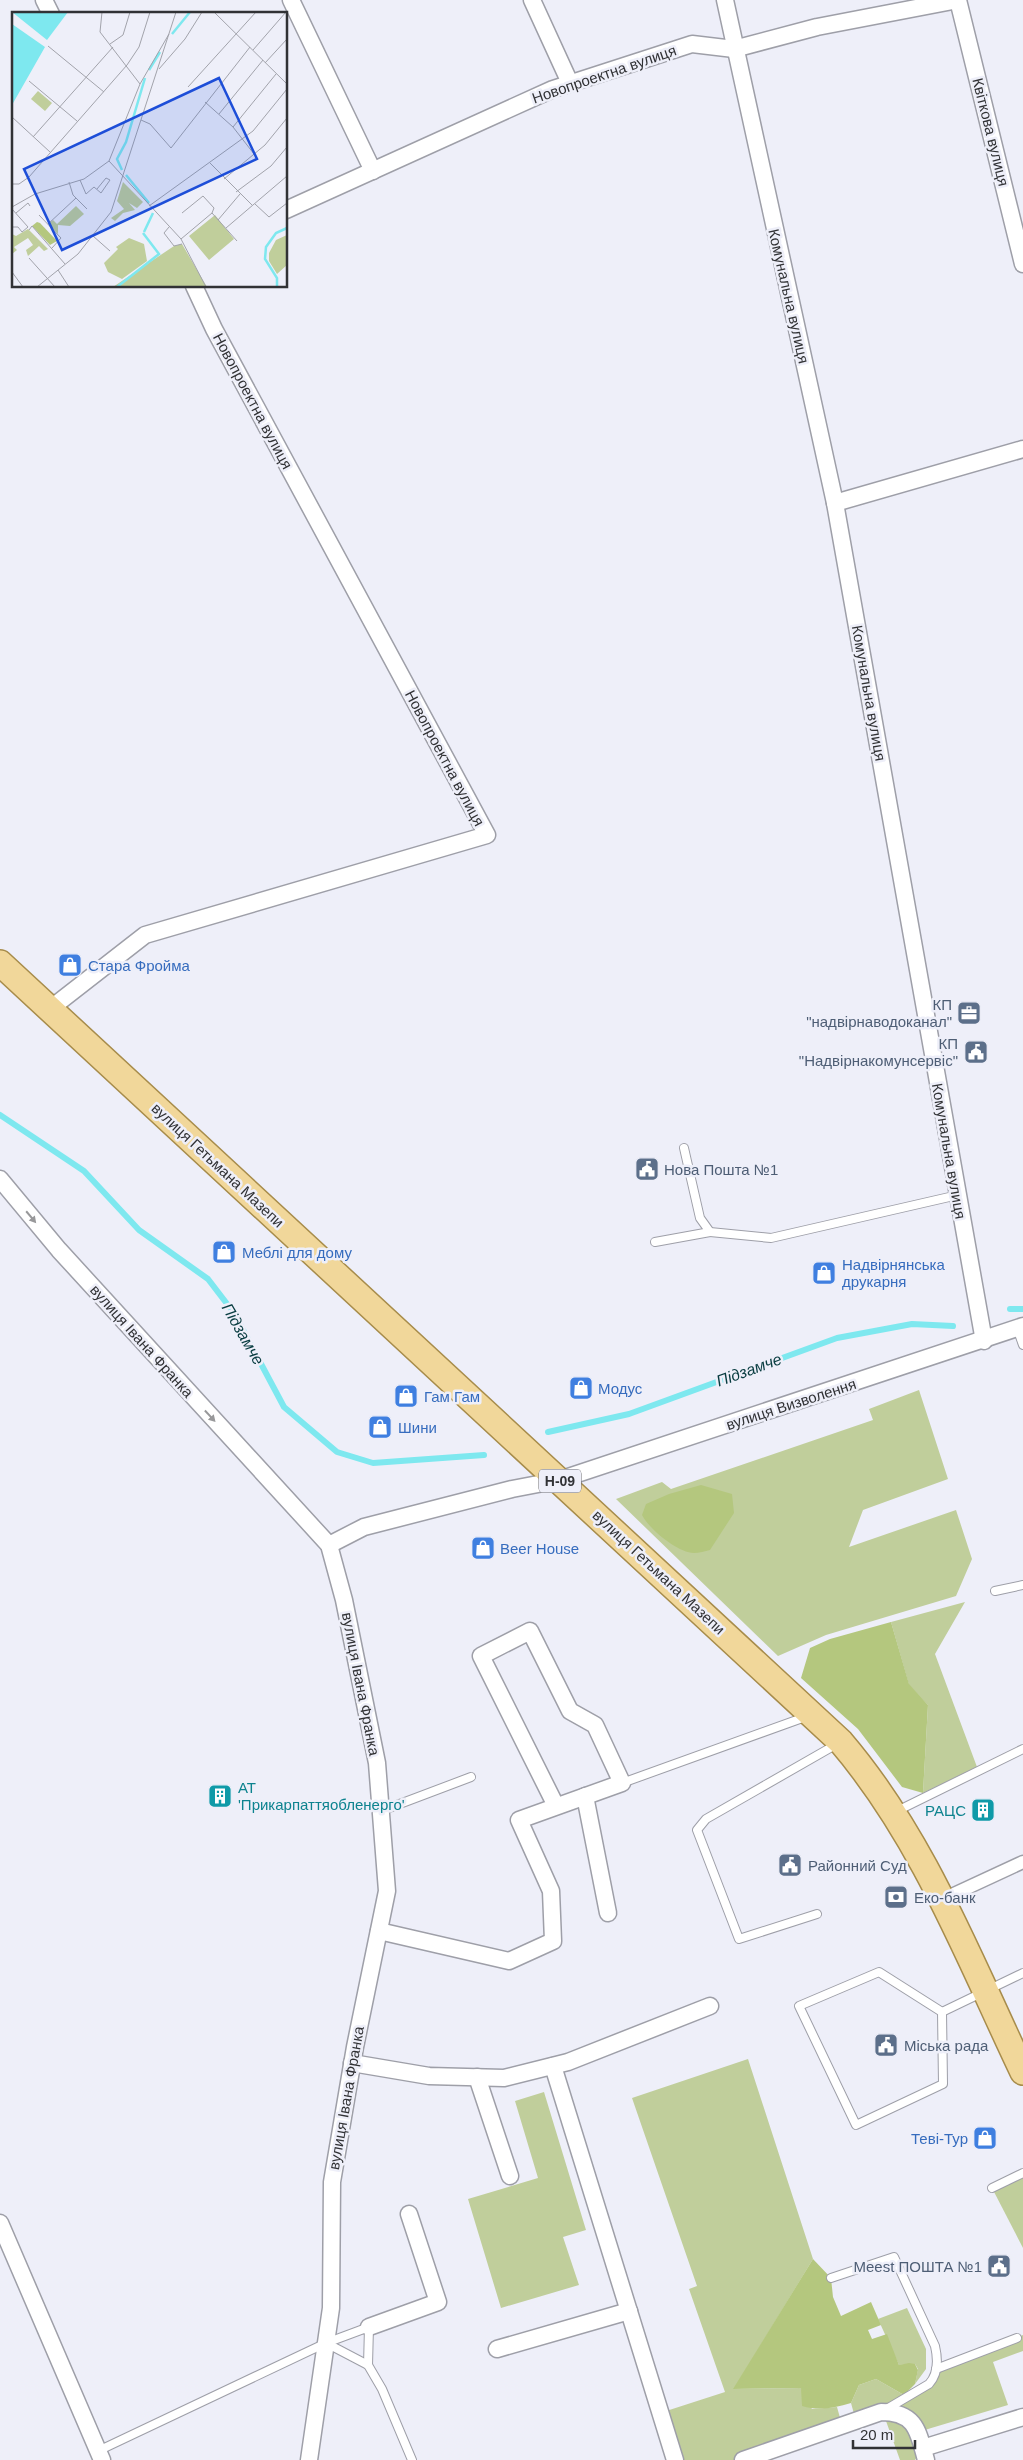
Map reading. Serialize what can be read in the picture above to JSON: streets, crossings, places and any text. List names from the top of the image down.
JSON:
{
  "streets": {
    "main road": ["вулиця Гетьмана Мазепи", "Н-09"],
    "street": [
      "Новопроектна вулиця",
      "Квіткова вулиця",
      "Комунальна вулиця",
      "вулиця Івана Франка",
      "вулиця Визволення"
    ]
  },
  "crossings": [
    ["Новопроектна вулиця", "Комунальна вулиця"],
    ["Новопроектна вулиця", "вулиця Гетьмана Мазепи"],
    ["Комунальна вулиця", "вулиця Визволення"],
    ["вулиця Гетьмана Мазепи", "вулиця Визволення"],
    ["вулиця Івана Франка", "вулиця Визволення"]
  ],
  "water": ["Підзамче"],
  "places": {
    "shop": [
      "Стара Фройма",
      "Меблі для дому",
      "Надвірнянська друкарня",
      "Модус",
      "Гам Гам",
      "Шини",
      "Beer House",
      "Теві-Тур"
    ],
    "office": ["КП \"надвірнаводоканал\""],
    "public building": [
      "КП \"Надвірнакомунсервіс\"",
      "Нова Пошта №1",
      "Районний Суд",
      "Міська рада",
      "Meest ПОШТА №1"
    ],
    "building": ["АТ 'Прикарпаттяобленерго'", "РАЦС"],
    "bank": ["Еко-банк"]
  },
  "scale_bar": "20 m"
}
